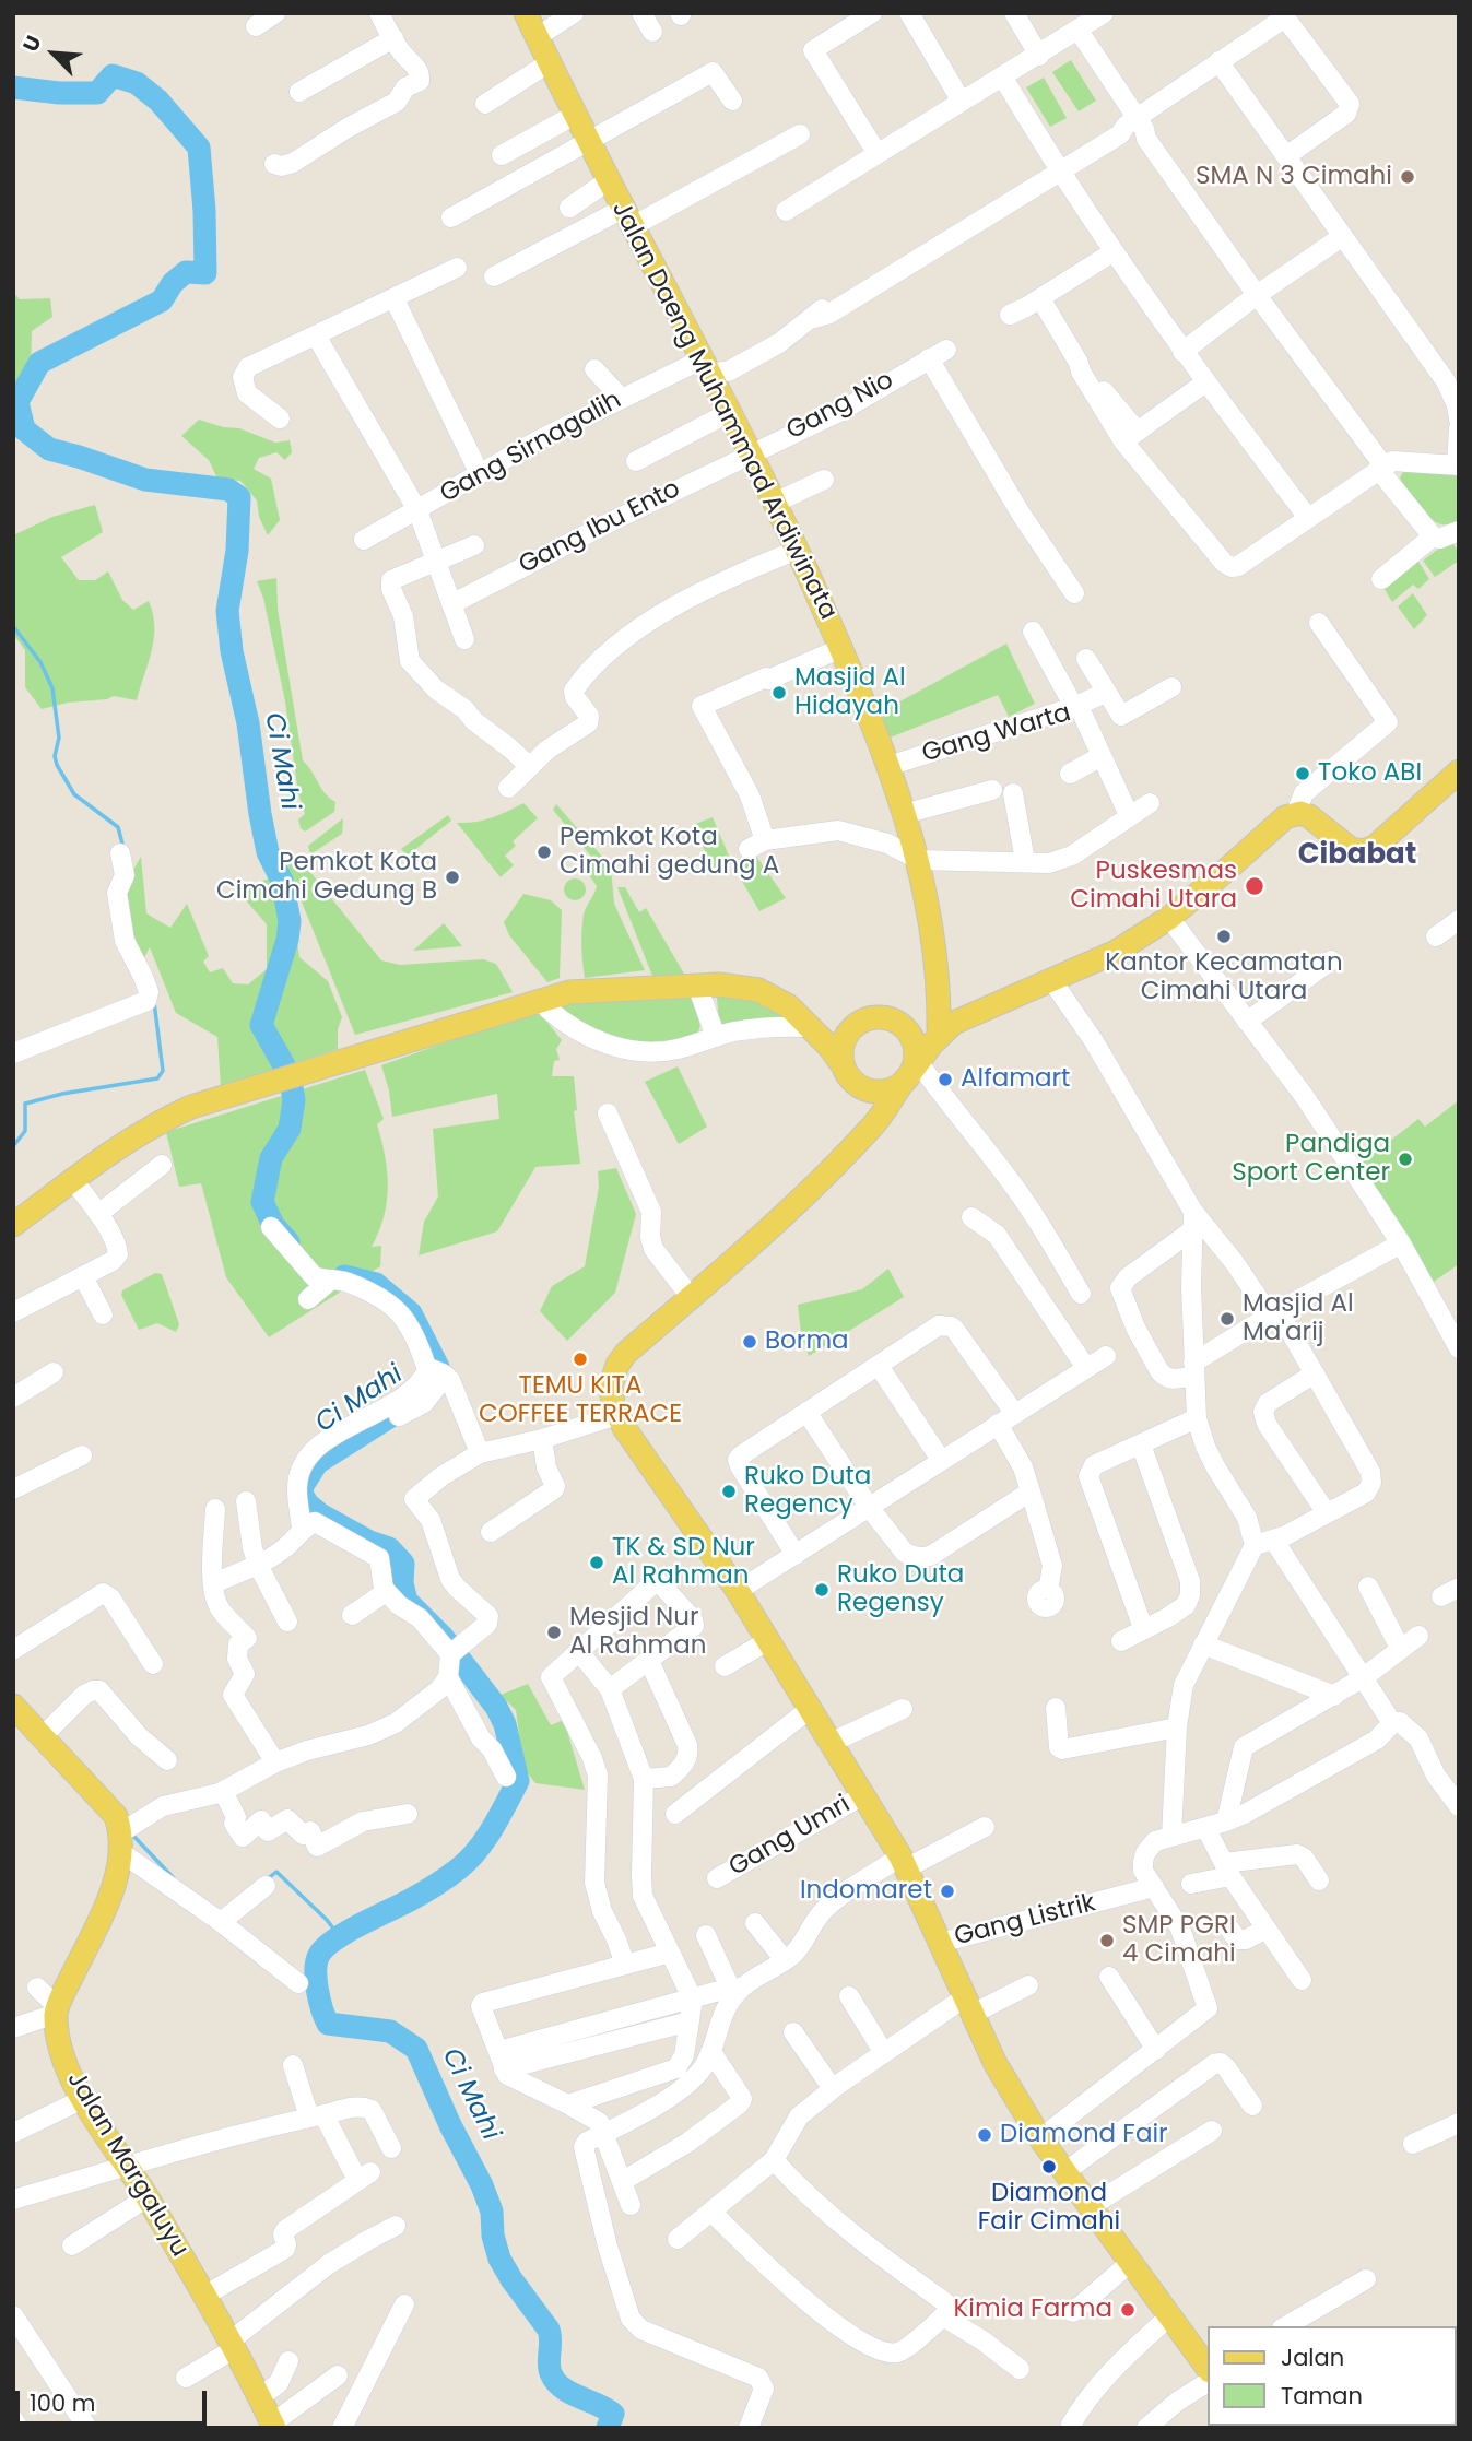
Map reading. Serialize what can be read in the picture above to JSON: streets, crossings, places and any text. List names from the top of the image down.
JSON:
{
  "streets": {
    "main road": ["Jalan Daeng Muhammad Ardiwinata", "Jalan Margaluyu"],
    "street": [
      "Gang Nio",
      "Gang Sirnagalih",
      "Gang Ibu Ento",
      "Gang Warta",
      "Gang Umri",
      "Gang Listrik"
    ]
  },
  "crossings": [
    ["Gang Nio", "Jalan Daeng Muhammad Ardiwinata"],
    ["Gang Nio", "Gang Ibu Ento"],
    ["Jalan Daeng Muhammad Ardiwinata", "Gang Sirnagalih"],
    ["Jalan Daeng Muhammad Ardiwinata", "Gang Ibu Ento"],
    ["Jalan Daeng Muhammad Ardiwinata", "Gang Warta"]
  ],
  "districts": ["Cibabat"],
  "water": ["Ci Mahi"],
  "places": [
    "SMA N 3 Cimahi",
    "Masjid Al Hidayah",
    "Toko ABI",
    "Pemkot Kota Cimahi gedung A",
    "Pemkot Kota Cimahi Gedung B",
    "Puskesmas Cimahi Utara",
    "Kantor Kecamatan Cimahi Utara",
    "Alfamart",
    "Pandiga Sport Center",
    "Masjid Al Ma'arij",
    "Borma",
    "TEMU KITA COFFEE TERRACE",
    "Ruko Duta Regency",
    "TK & SD Nur Al Rahman",
    "Ruko Duta Regensy",
    "Mesjid Nur Al Rahman",
    "Indomaret",
    "SMP PGRI 4 Cimahi",
    "Diamond Fair",
    "Diamond Fair Cimahi",
    "Kimia Farma"
  ],
  "legend": ["Jalan", "Taman"],
  "scale_bar": "100 m",
  "north": "top left"
}
